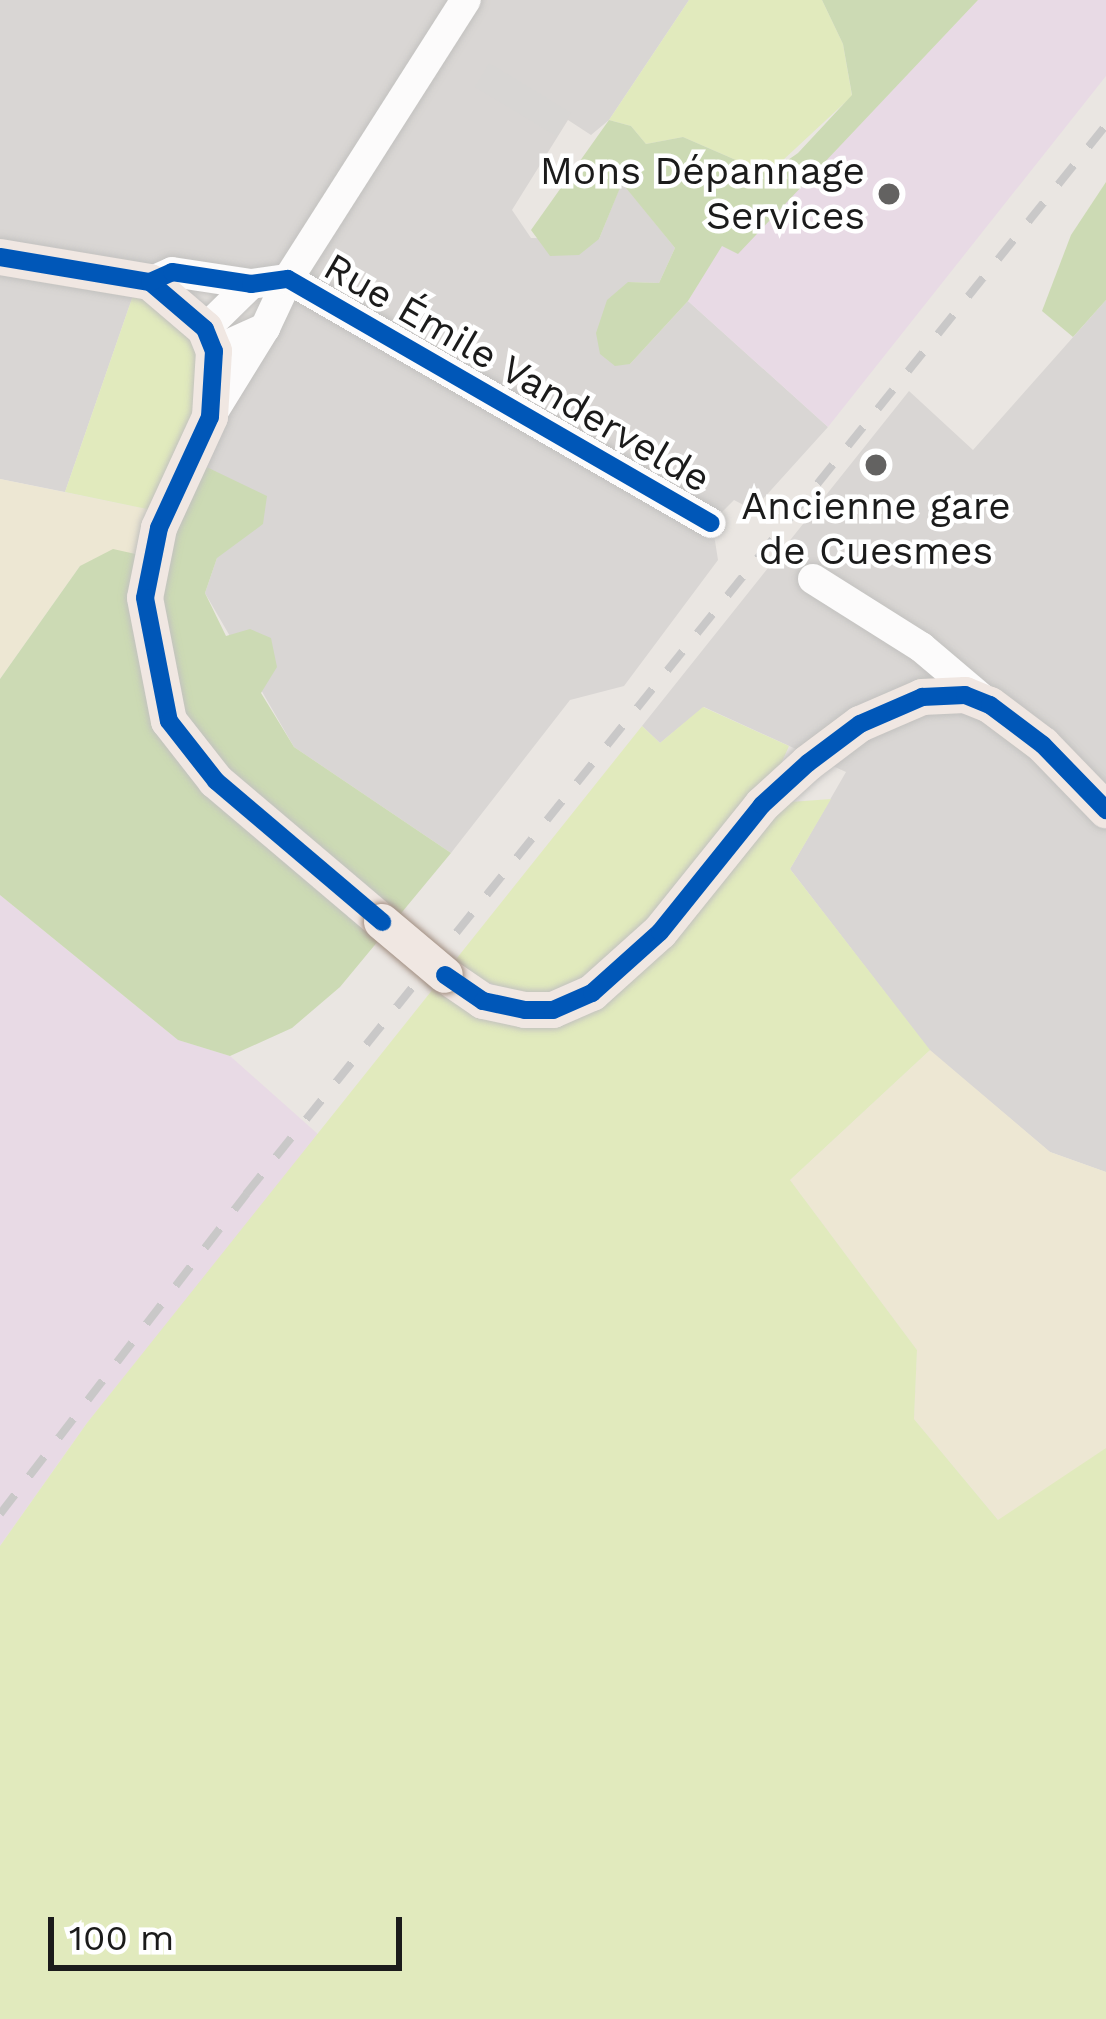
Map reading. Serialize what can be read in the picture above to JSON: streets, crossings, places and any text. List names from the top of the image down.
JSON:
{
  "streets": {
    "main road": ["Rue Émile Vandervelde"]
  },
  "places": ["Mons Dépannage Services", "Ancienne gare de Cuesmes"],
  "scale_bar": "100 m"
}
